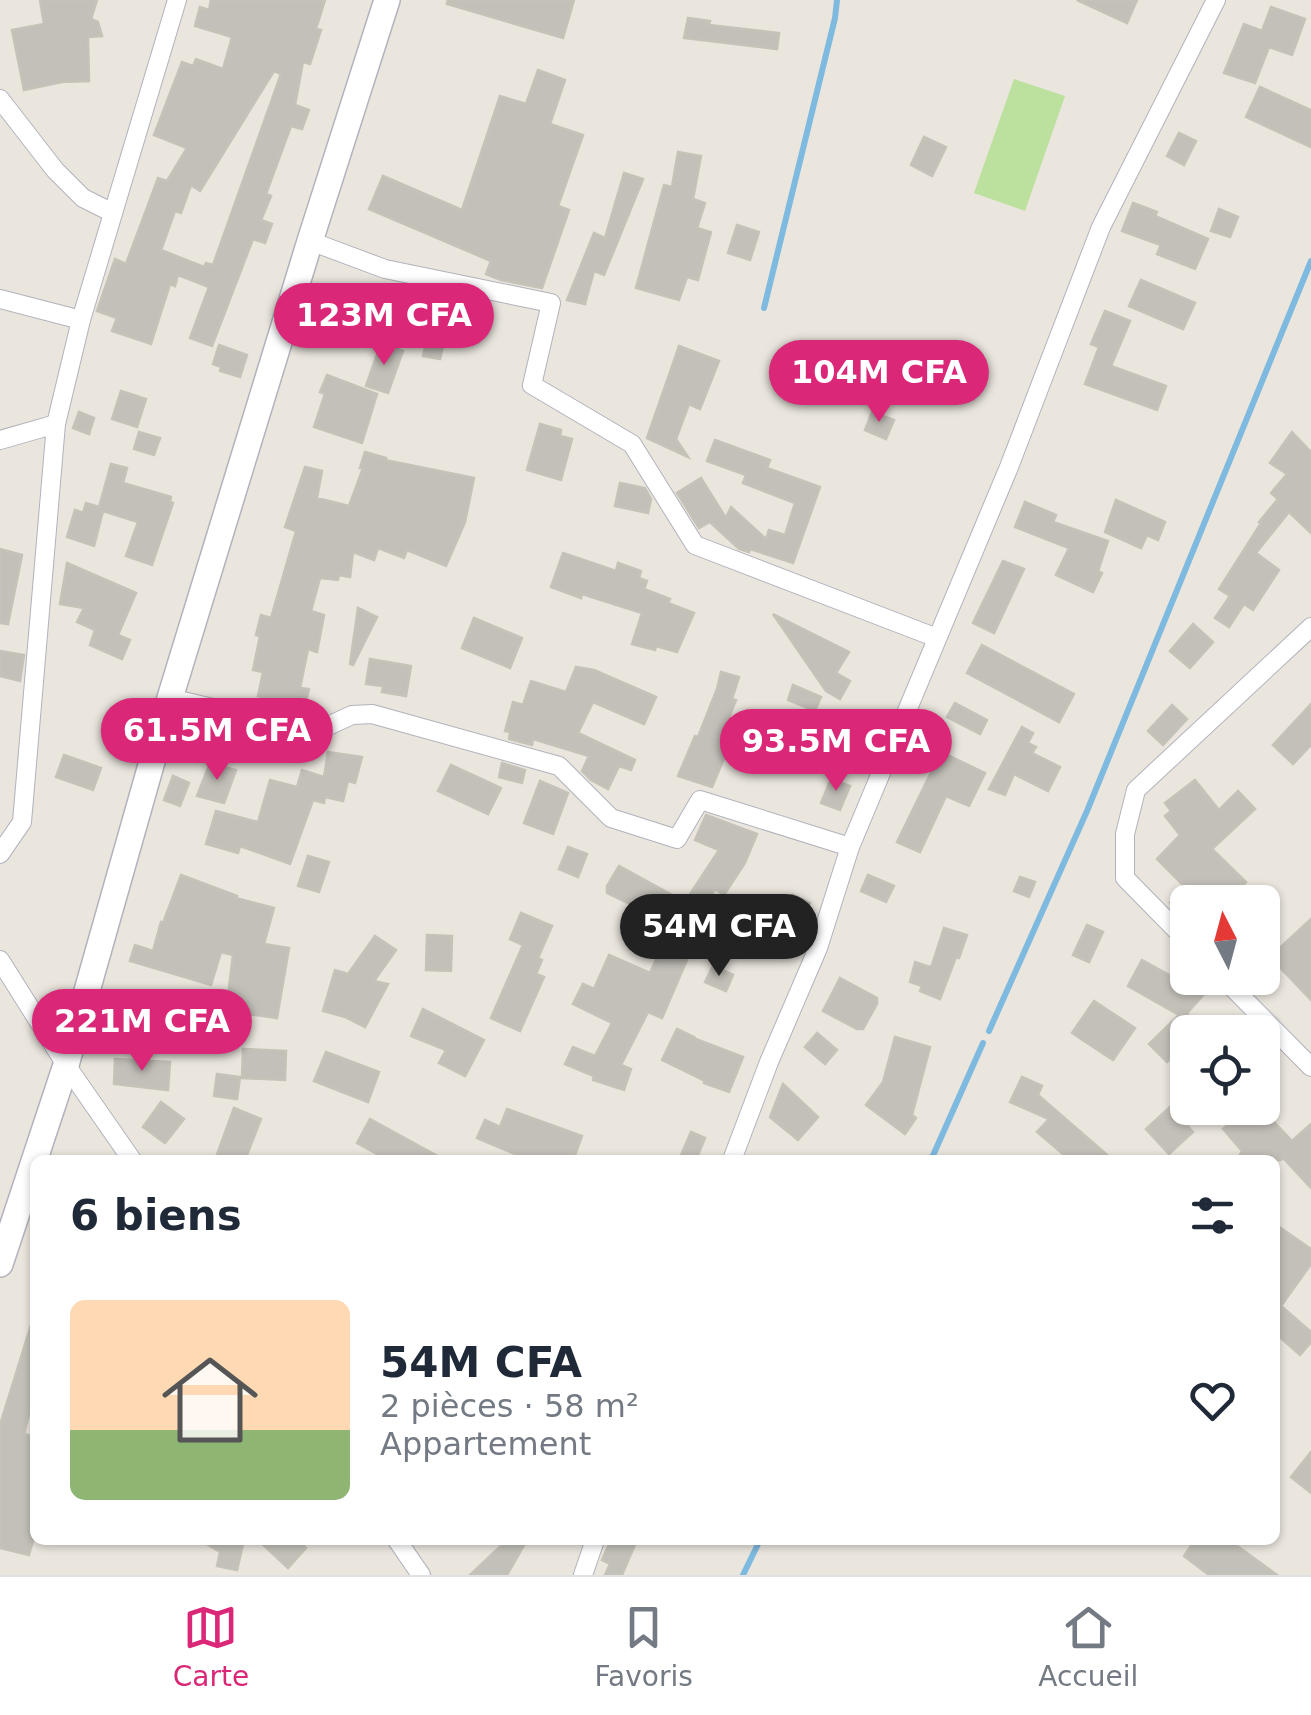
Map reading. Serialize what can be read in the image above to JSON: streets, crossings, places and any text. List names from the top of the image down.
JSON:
{
  "north": "top",
  "page": {
    "price": [
      "123M CFA",
      "104M CFA",
      "61.5M CFA",
      "93.5M CFA",
      "54M CFA",
      "221M CFA"
    ],
    "heading": "6 biens",
    "list": [
      {
        "name": "54M CFA",
        "note": "2 pièces · 58 m² · Appartement"
      }
    ],
    "tabs": ["Carte", "Favoris", "Accueil"]
  }
}
